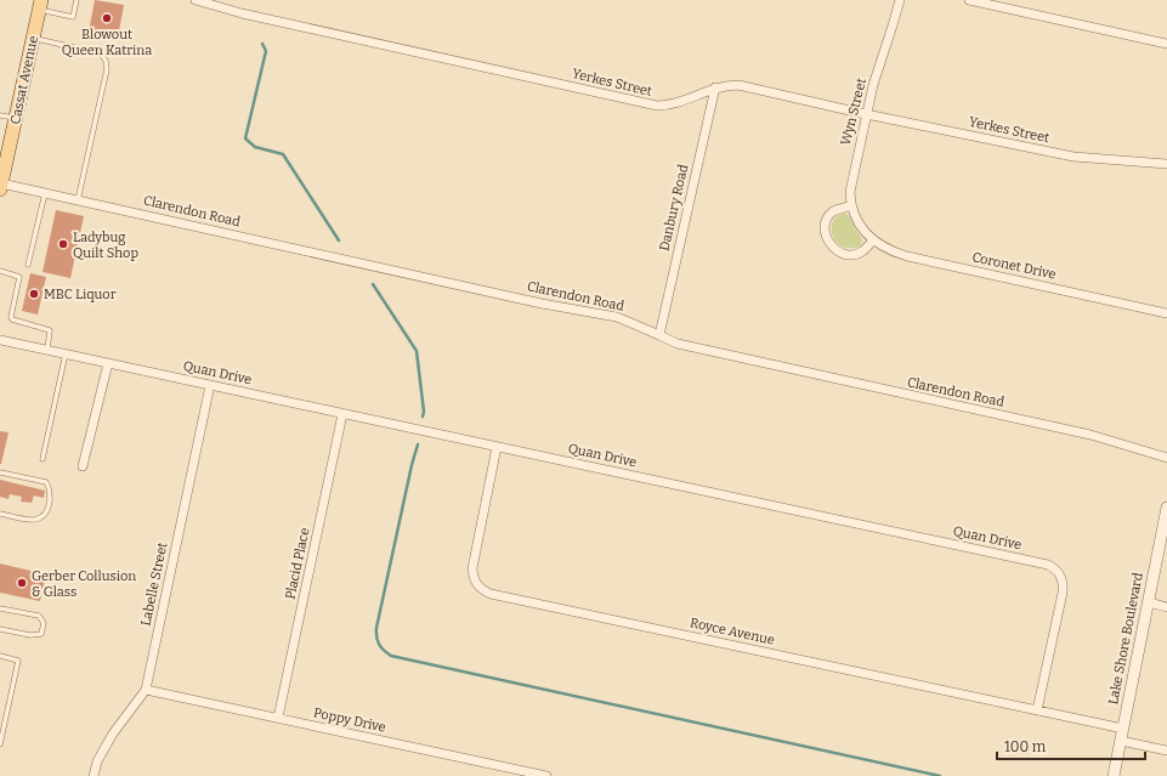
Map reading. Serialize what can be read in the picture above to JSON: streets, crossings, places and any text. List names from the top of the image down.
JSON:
{
  "streets": {
    "main road": ["Cassat Avenue"],
    "street": [
      "Yerkes Street",
      "Wyn Street",
      "Danbury Road",
      "Clarendon Road",
      "Coronet Drive",
      "Quan Drive",
      "Placid Place",
      "Labelle Street",
      "Royce Avenue",
      "Lake Shore Boulevard",
      "Poppy Drive"
    ]
  },
  "crossings": [
    ["Cassat Avenue", "Clarendon Road"],
    ["Yerkes Street", "Wyn Street"],
    ["Yerkes Street", "Danbury Road"],
    ["Wyn Street", "Coronet Drive"],
    ["Danbury Road", "Clarendon Road"],
    ["Quan Drive", "Placid Place"],
    ["Quan Drive", "Labelle Street"],
    ["Quan Drive", "Royce Avenue"],
    ["Placid Place", "Poppy Drive"],
    ["Labelle Street", "Poppy Drive"],
    ["Royce Avenue", "Lake Shore Boulevard"]
  ],
  "places": [
    "Blowout Queen Katrina",
    "Ladybug Quilt Shop",
    "MBC Liquor",
    "Gerber Collusion & Glass"
  ],
  "scale_bar": "100 m"
}
